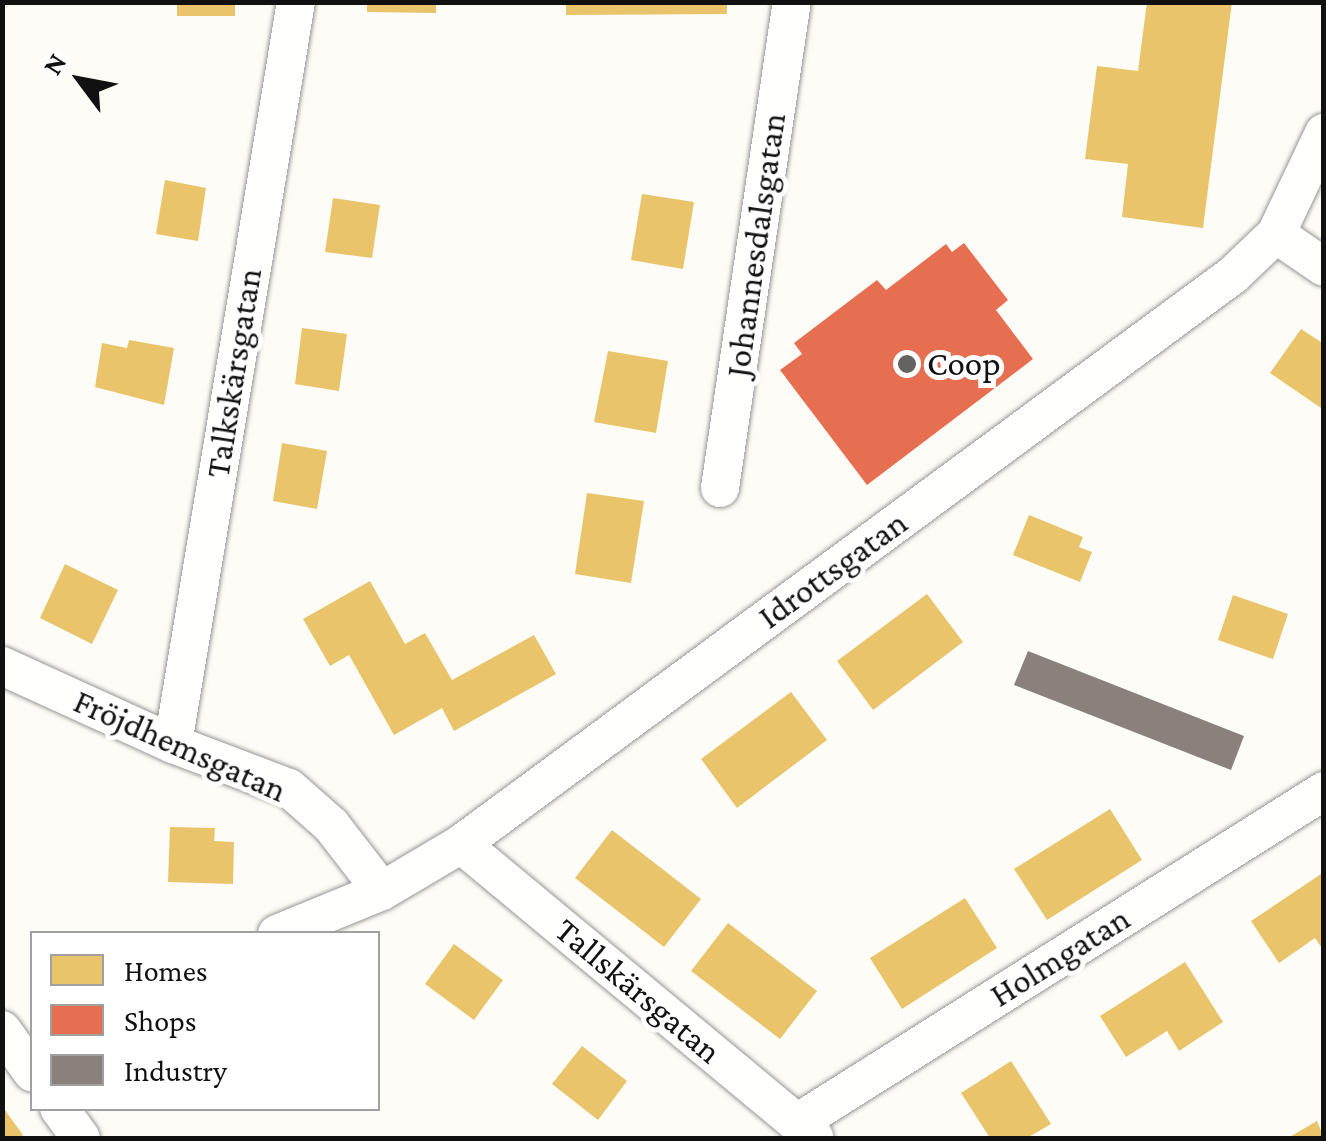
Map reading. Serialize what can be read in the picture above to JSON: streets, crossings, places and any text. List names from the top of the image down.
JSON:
{
  "streets": {
    "street": [
      "Johannesdalsgatan",
      "Talkskärsgatan",
      "Idrottsgatan",
      "Fröjdhemsgatan",
      "Holmgatan",
      "Tallskärsgatan"
    ]
  },
  "crossings": [
    ["Talkskärsgatan", "Fröjdhemsgatan"],
    ["Idrottsgatan", "Fröjdhemsgatan"],
    ["Idrottsgatan", "Tallskärsgatan"],
    ["Holmgatan", "Tallskärsgatan"]
  ],
  "places": ["Coop"],
  "legend": ["Homes", "Shops", "Industry"],
  "north": "top left"
}
